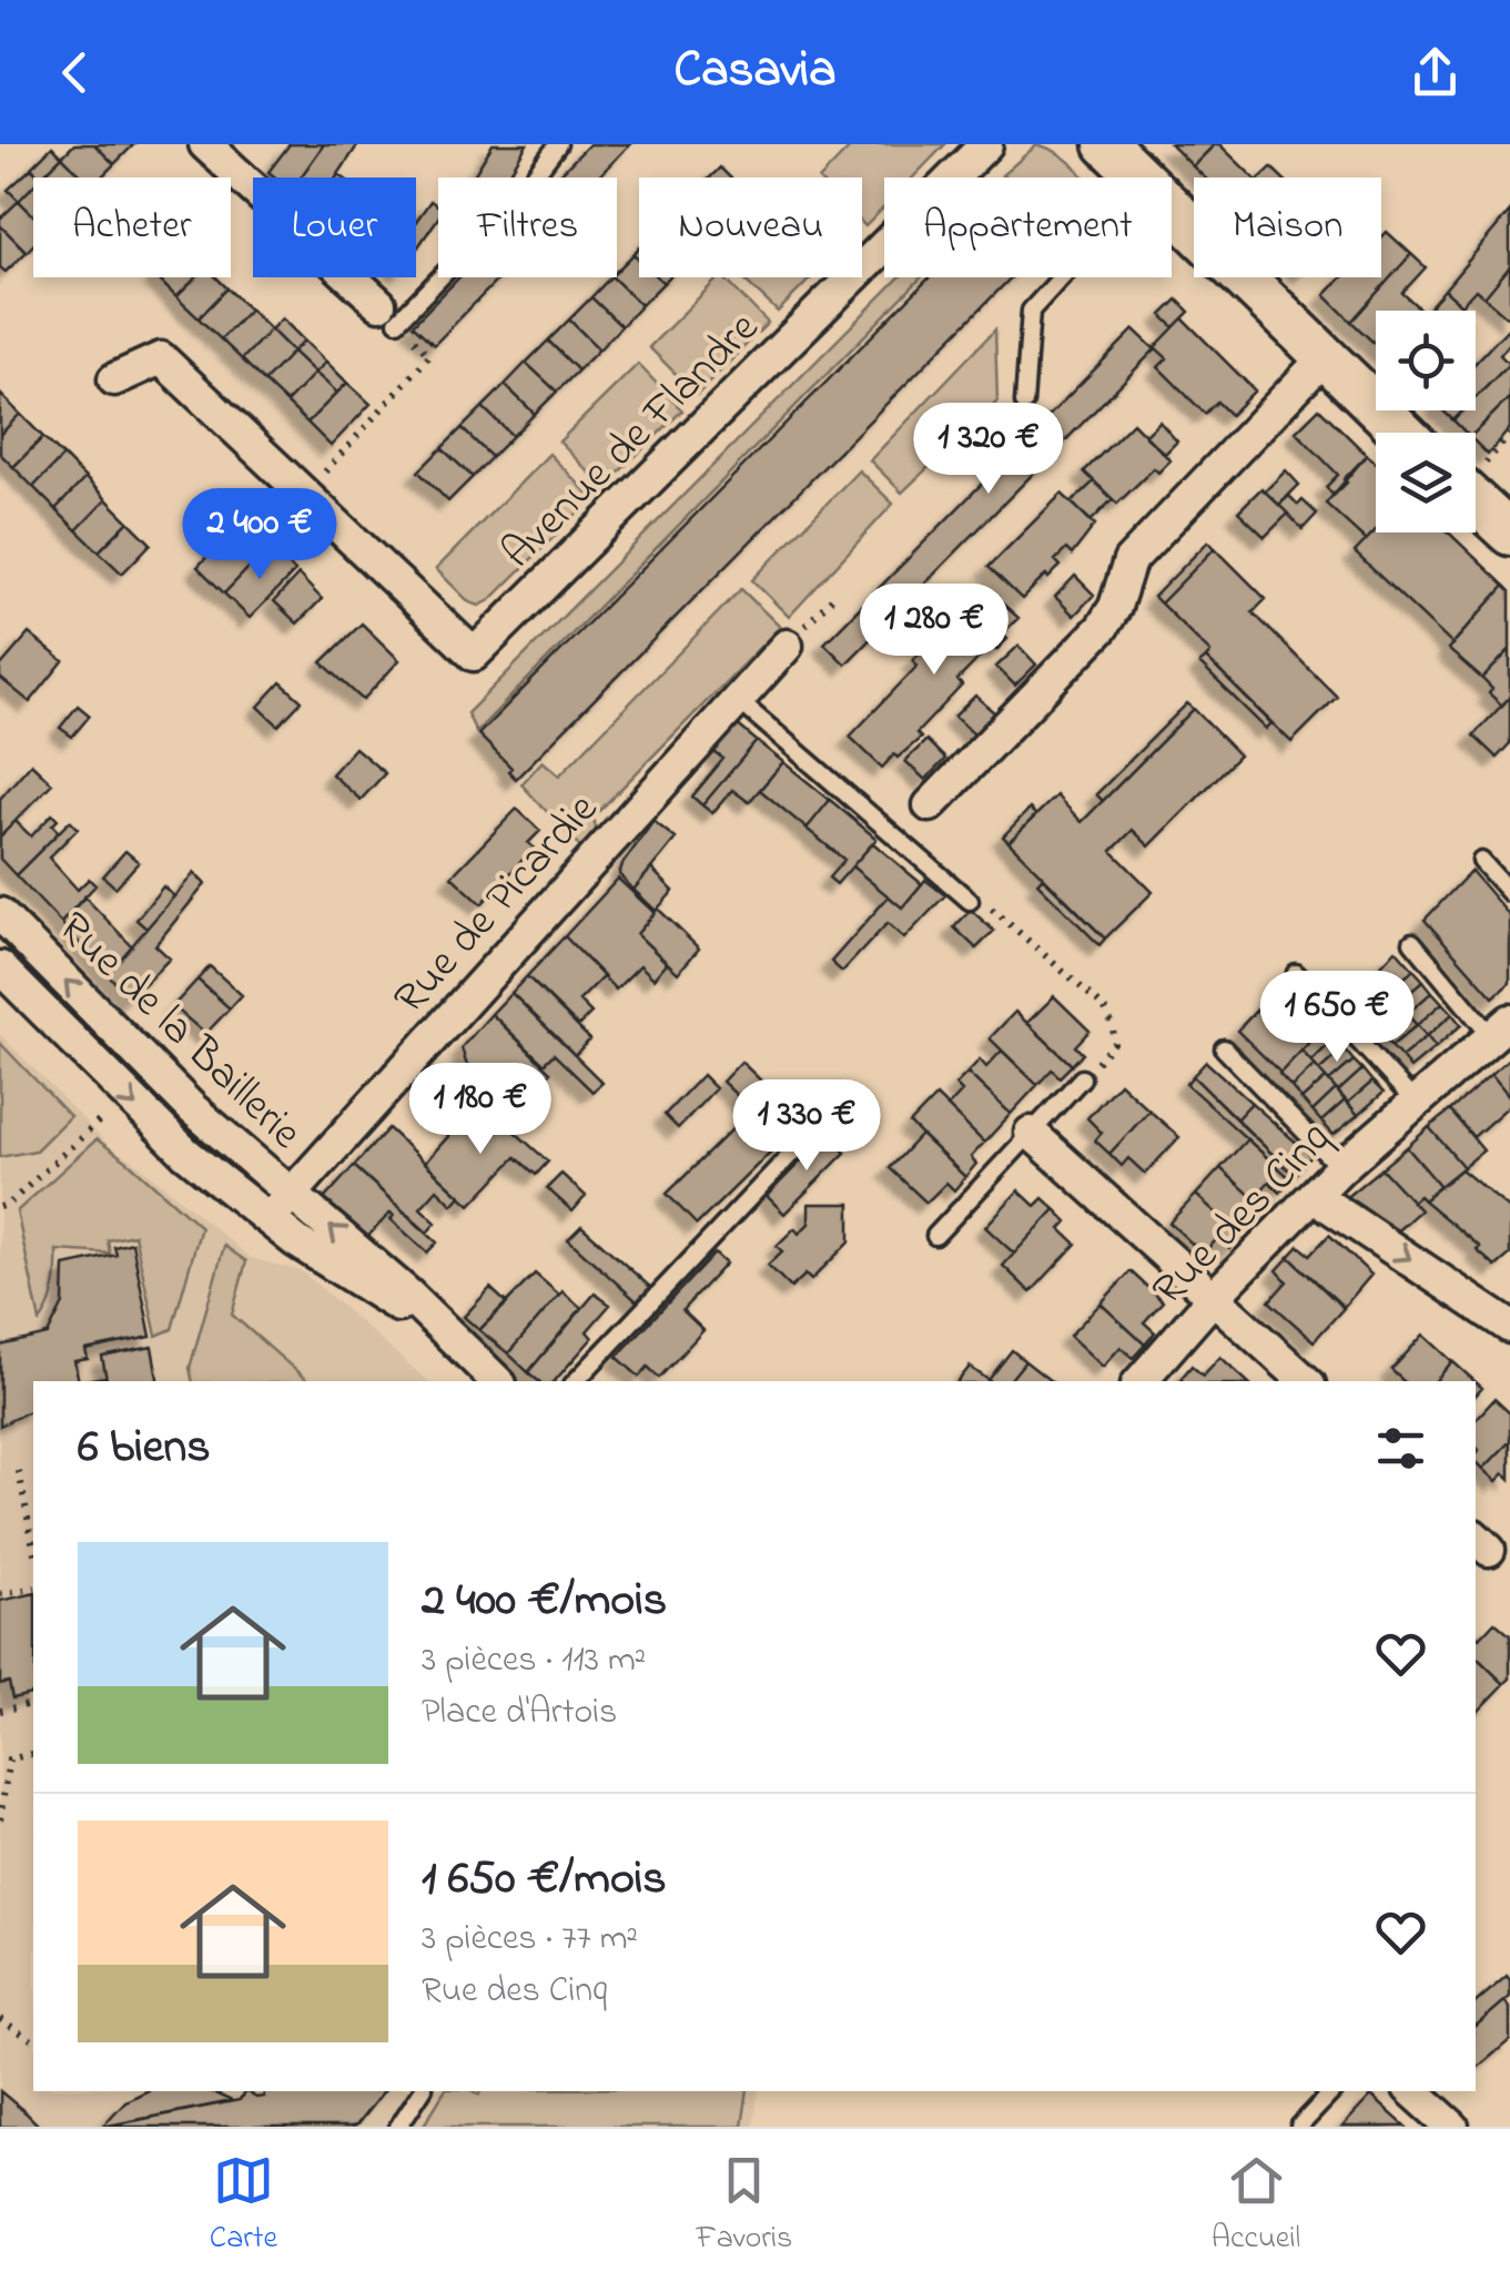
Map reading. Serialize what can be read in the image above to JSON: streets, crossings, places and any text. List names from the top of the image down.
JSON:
{
  "streets": {
    "street": [
      "Avenue de Flandre",
      "Rue de Picardie",
      "Rue de la Baillerie",
      "Rue des Cinq"
    ]
  },
  "crossings": [
    ["Rue de Picardie", "Rue de la Baillerie"]
  ],
  "page": {
    "header": "Casavia",
    "chip": [
      "Acheter",
      "Louer",
      "Filtres",
      "Nouveau",
      "Appartement",
      "Maison"
    ],
    "price": [
      "1 320 €",
      "2 400 €",
      "1 280 €",
      "1 650 €",
      "1 180 €",
      "1 330 €"
    ],
    "heading": "6 biens",
    "list": [
      {
        "name": "2 400 €/mois",
        "note": "3 pièces · 113 m² · Place d'Artois"
      },
      {
        "name": "1 650 €/mois",
        "note": "3 pièces · 77 m² · Rue des Cinq"
      }
    ],
    "tabs": ["Carte", "Favoris", "Accueil"]
  }
}
